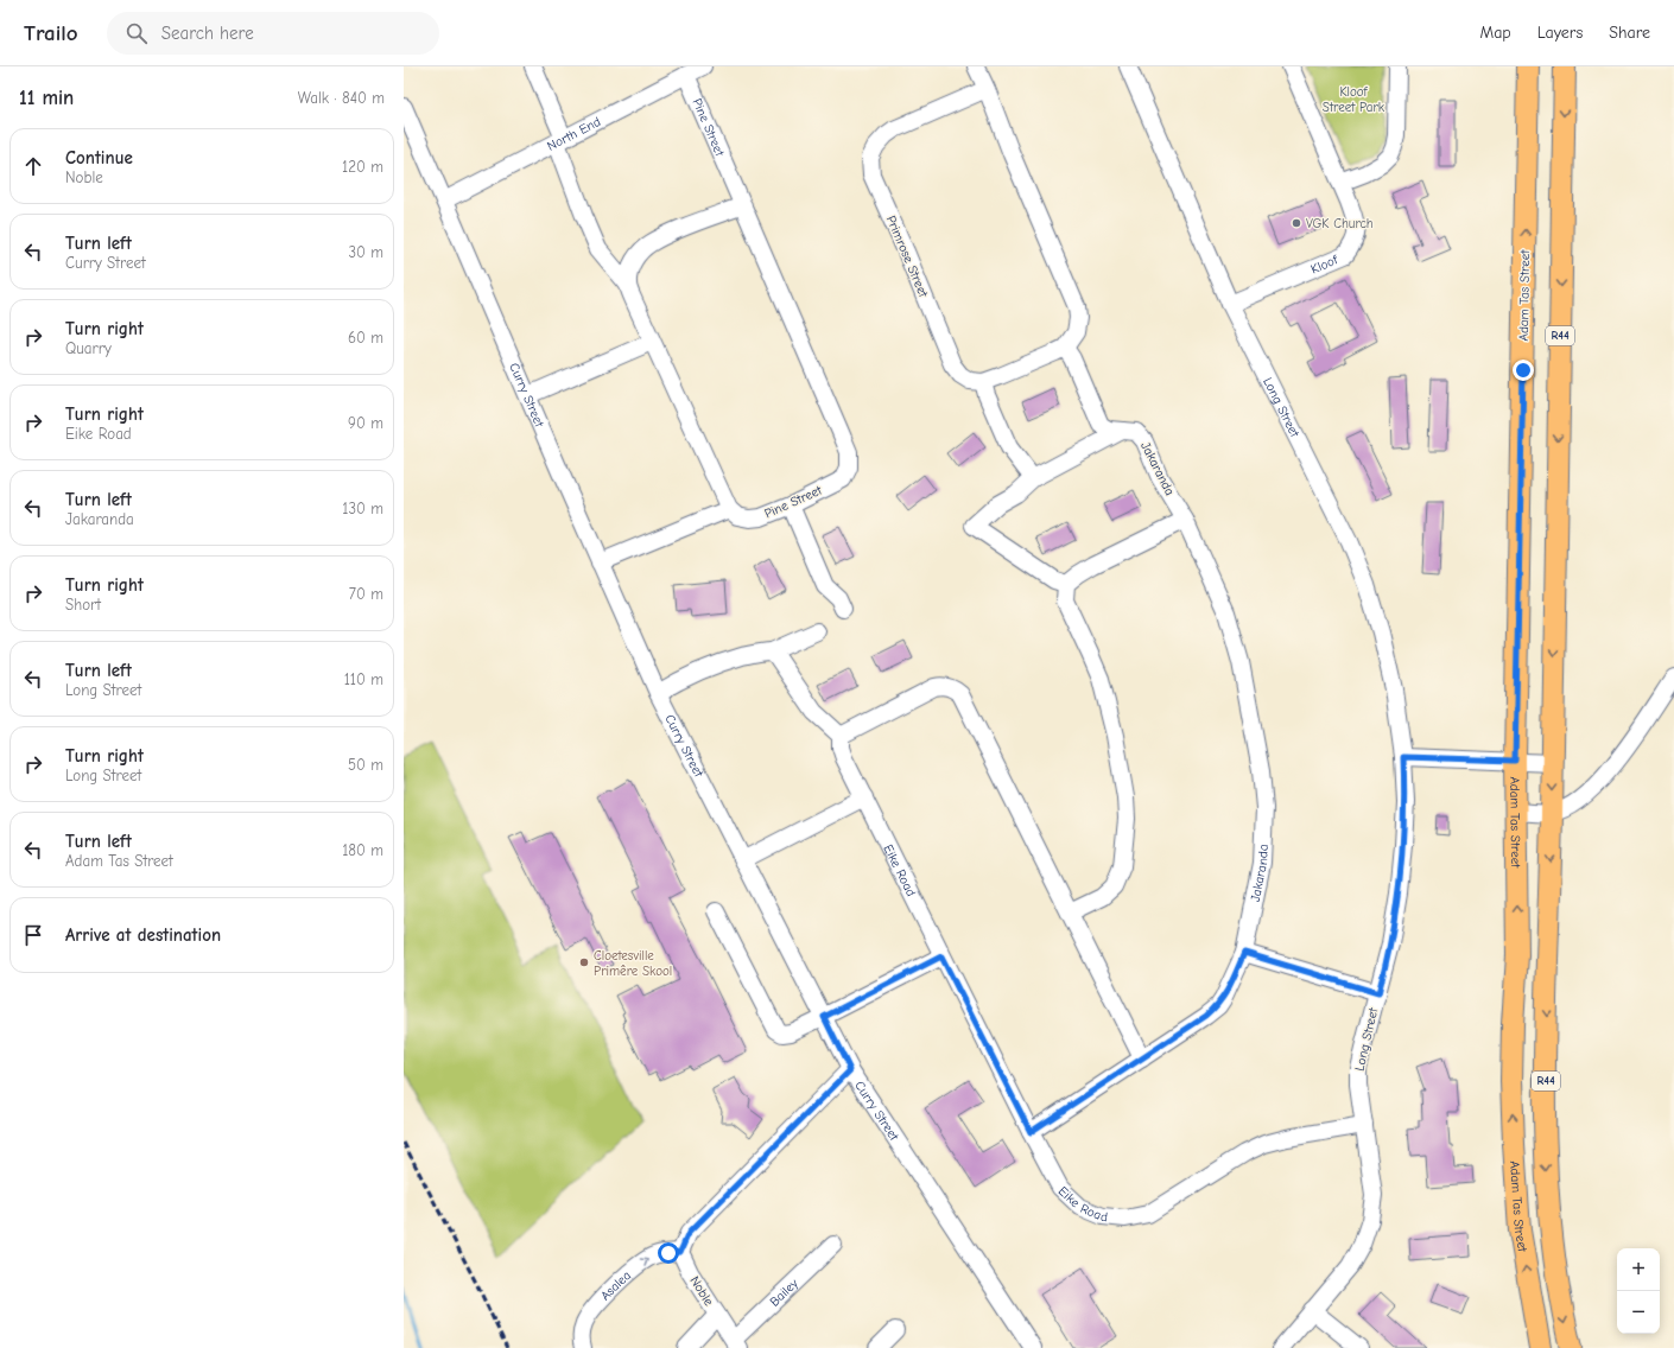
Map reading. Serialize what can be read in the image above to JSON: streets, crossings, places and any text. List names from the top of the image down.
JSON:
{
  "streets": {
    "main road": ["Adam Tas Street", "R44"],
    "street": [
      "Pine Street",
      "North End",
      "Primrose Street",
      "Kloof",
      "Curry Street",
      "Long Street",
      "Jakaranda",
      "Eike Road",
      "Asalea",
      "Noble",
      "Bailey"
    ]
  },
  "crossings": [
    ["Pine Street", "North End"],
    ["North End", "Curry Street"],
    ["Kloof", "Long Street"],
    ["Long Street", "Eike Road"],
    ["Jakaranda", "Eike Road"],
    ["Asalea", "Noble"],
    ["Noble", "Bailey"]
  ],
  "one_way": ["Asalea"],
  "parks": ["Kloof Street Park"],
  "places": ["VGK Church", "Cloetesville Primêre Skool"],
  "page": {
    "header": "Trailo",
    "search": "Search here",
    "nav": ["Map", "Layers", "Share"],
    "heading": ["11 min", "Walk · 840 m"],
    "list": [
      ["Continue", "Noble", "120 m"],
      ["Turn left", "Curry Street", "30 m"],
      ["Turn right", "Quarry", "60 m"],
      ["Turn right", "Eike Road", "90 m"],
      ["Turn left", "Jakaranda", "130 m"],
      ["Turn right", "Short", "70 m"],
      ["Turn left", "Long Street", "110 m"],
      ["Turn right", "Long Street", "50 m"],
      ["Turn left", "Adam Tas Street", "180 m"],
      "Arrive at destination"
    ],
    "map_buttons": ["+", "−"]
  }
}
